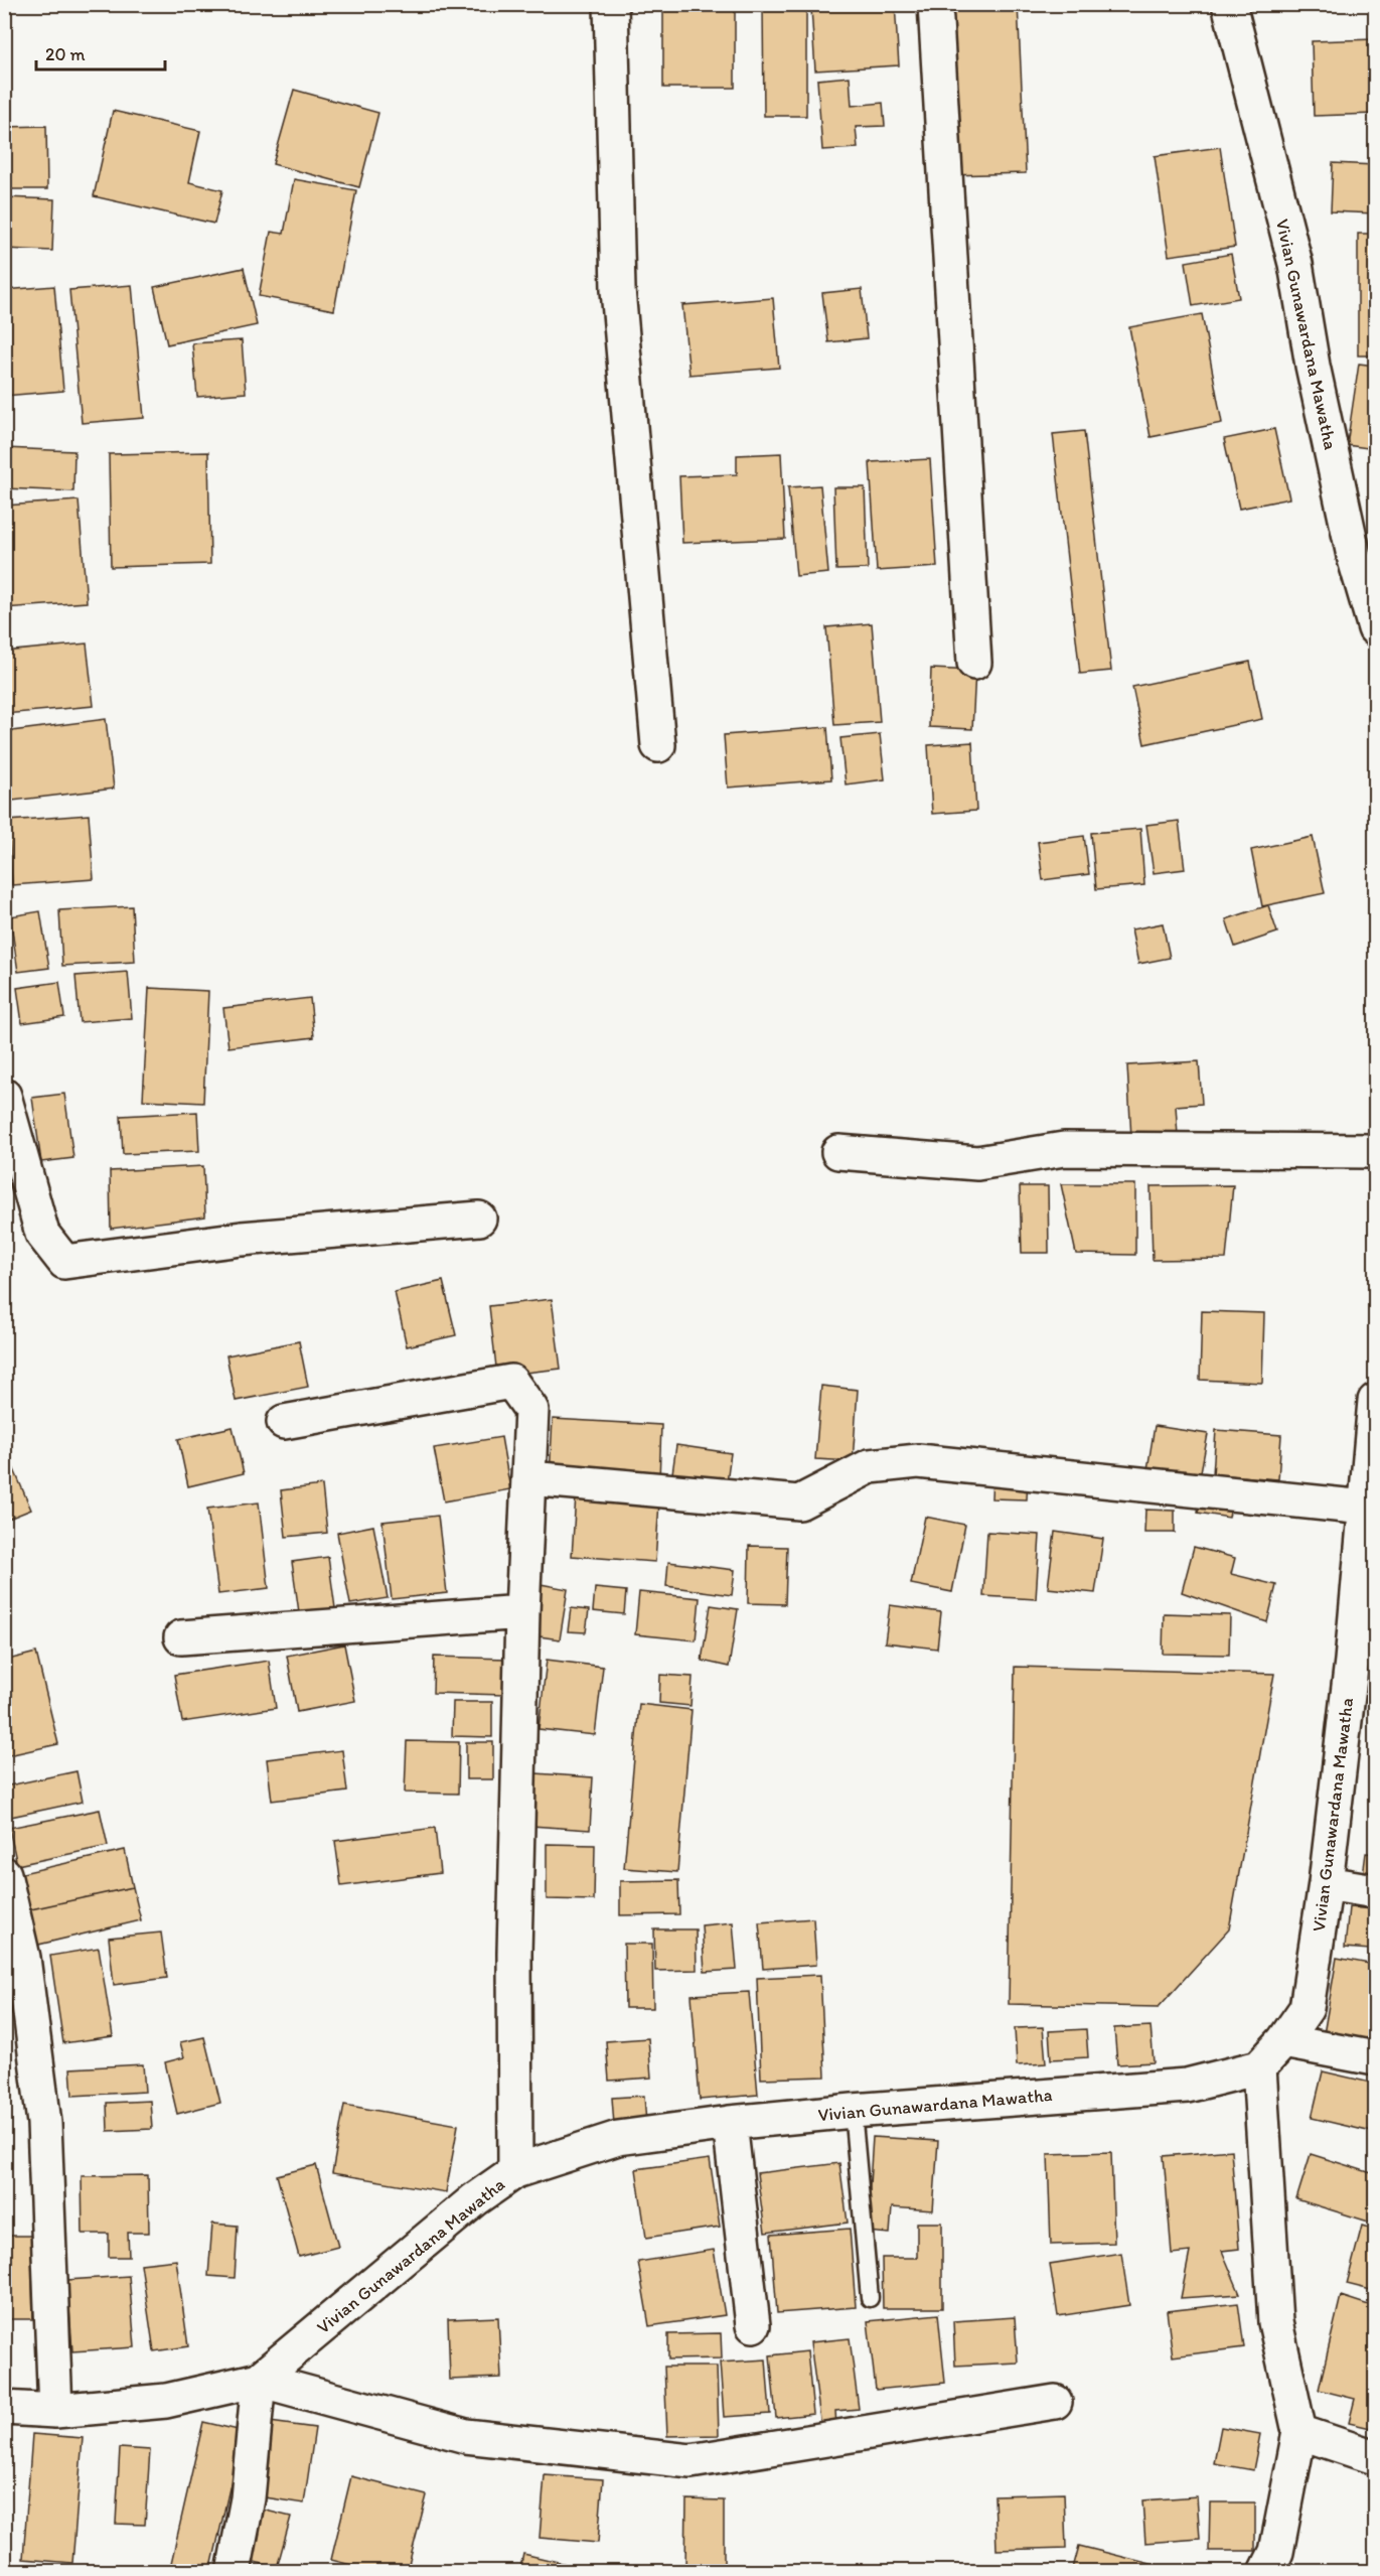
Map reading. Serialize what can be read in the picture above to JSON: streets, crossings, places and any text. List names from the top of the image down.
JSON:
{
  "streets": {
    "street": ["Vivian Gunawardana Mawatha"]
  },
  "scale_bar": "20 m"
}
